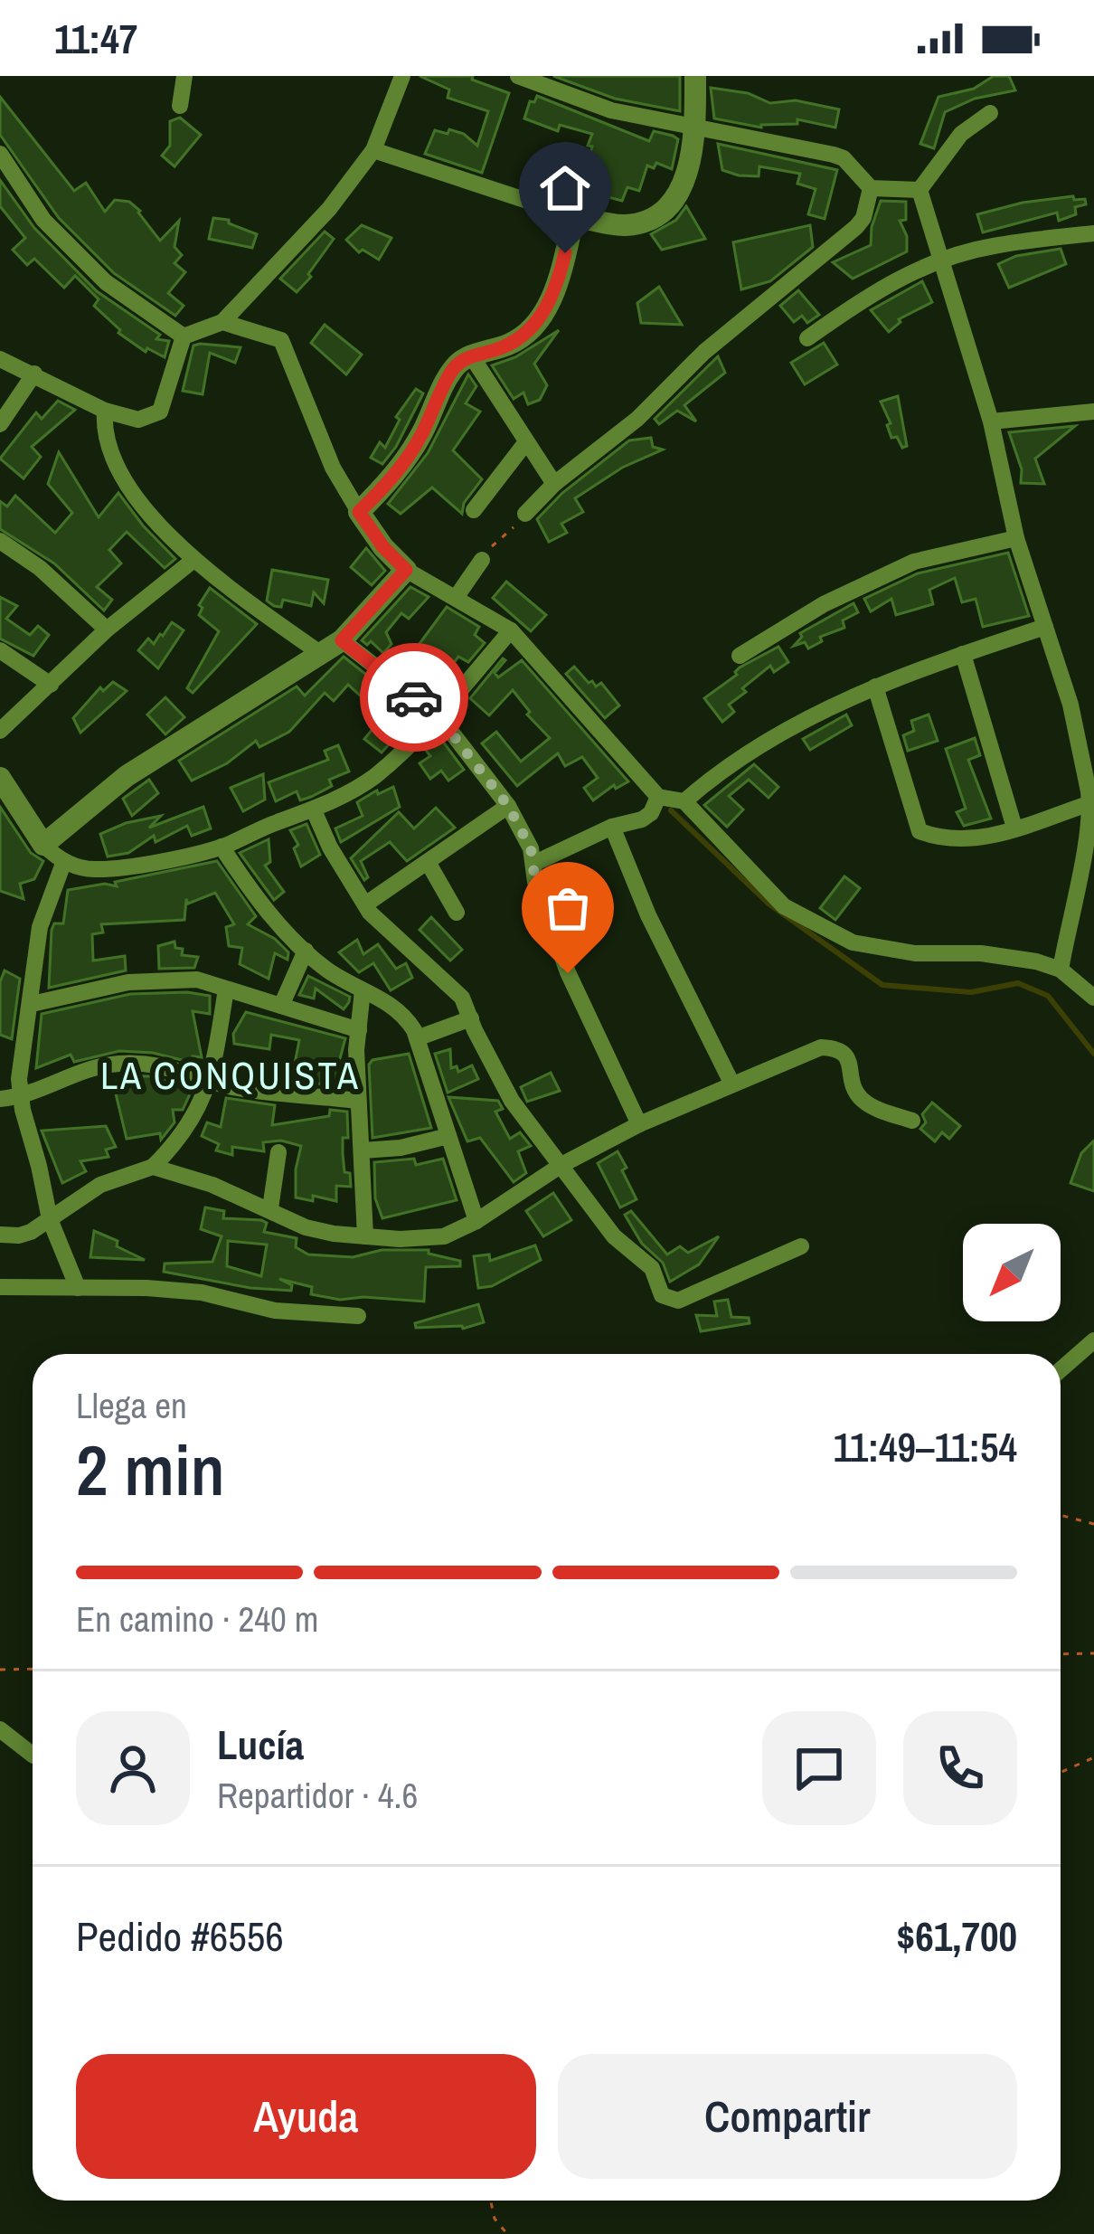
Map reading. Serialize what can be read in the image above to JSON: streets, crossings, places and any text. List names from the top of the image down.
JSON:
{
  "districts": ["LA CONQUISTA"],
  "north": "bottom left",
  "page": {
    "status": "11:47",
    "heading": ["2 min", "Llega en", "11:49–11:54"],
    "panel": [
      "Lucía",
      "Repartidor · 4.6",
      "Pedido #6556",
      "$61,700"
    ],
    "bar": "En camino · 240 m",
    "buttons": ["Ayuda", "Compartir"]
  }
}
